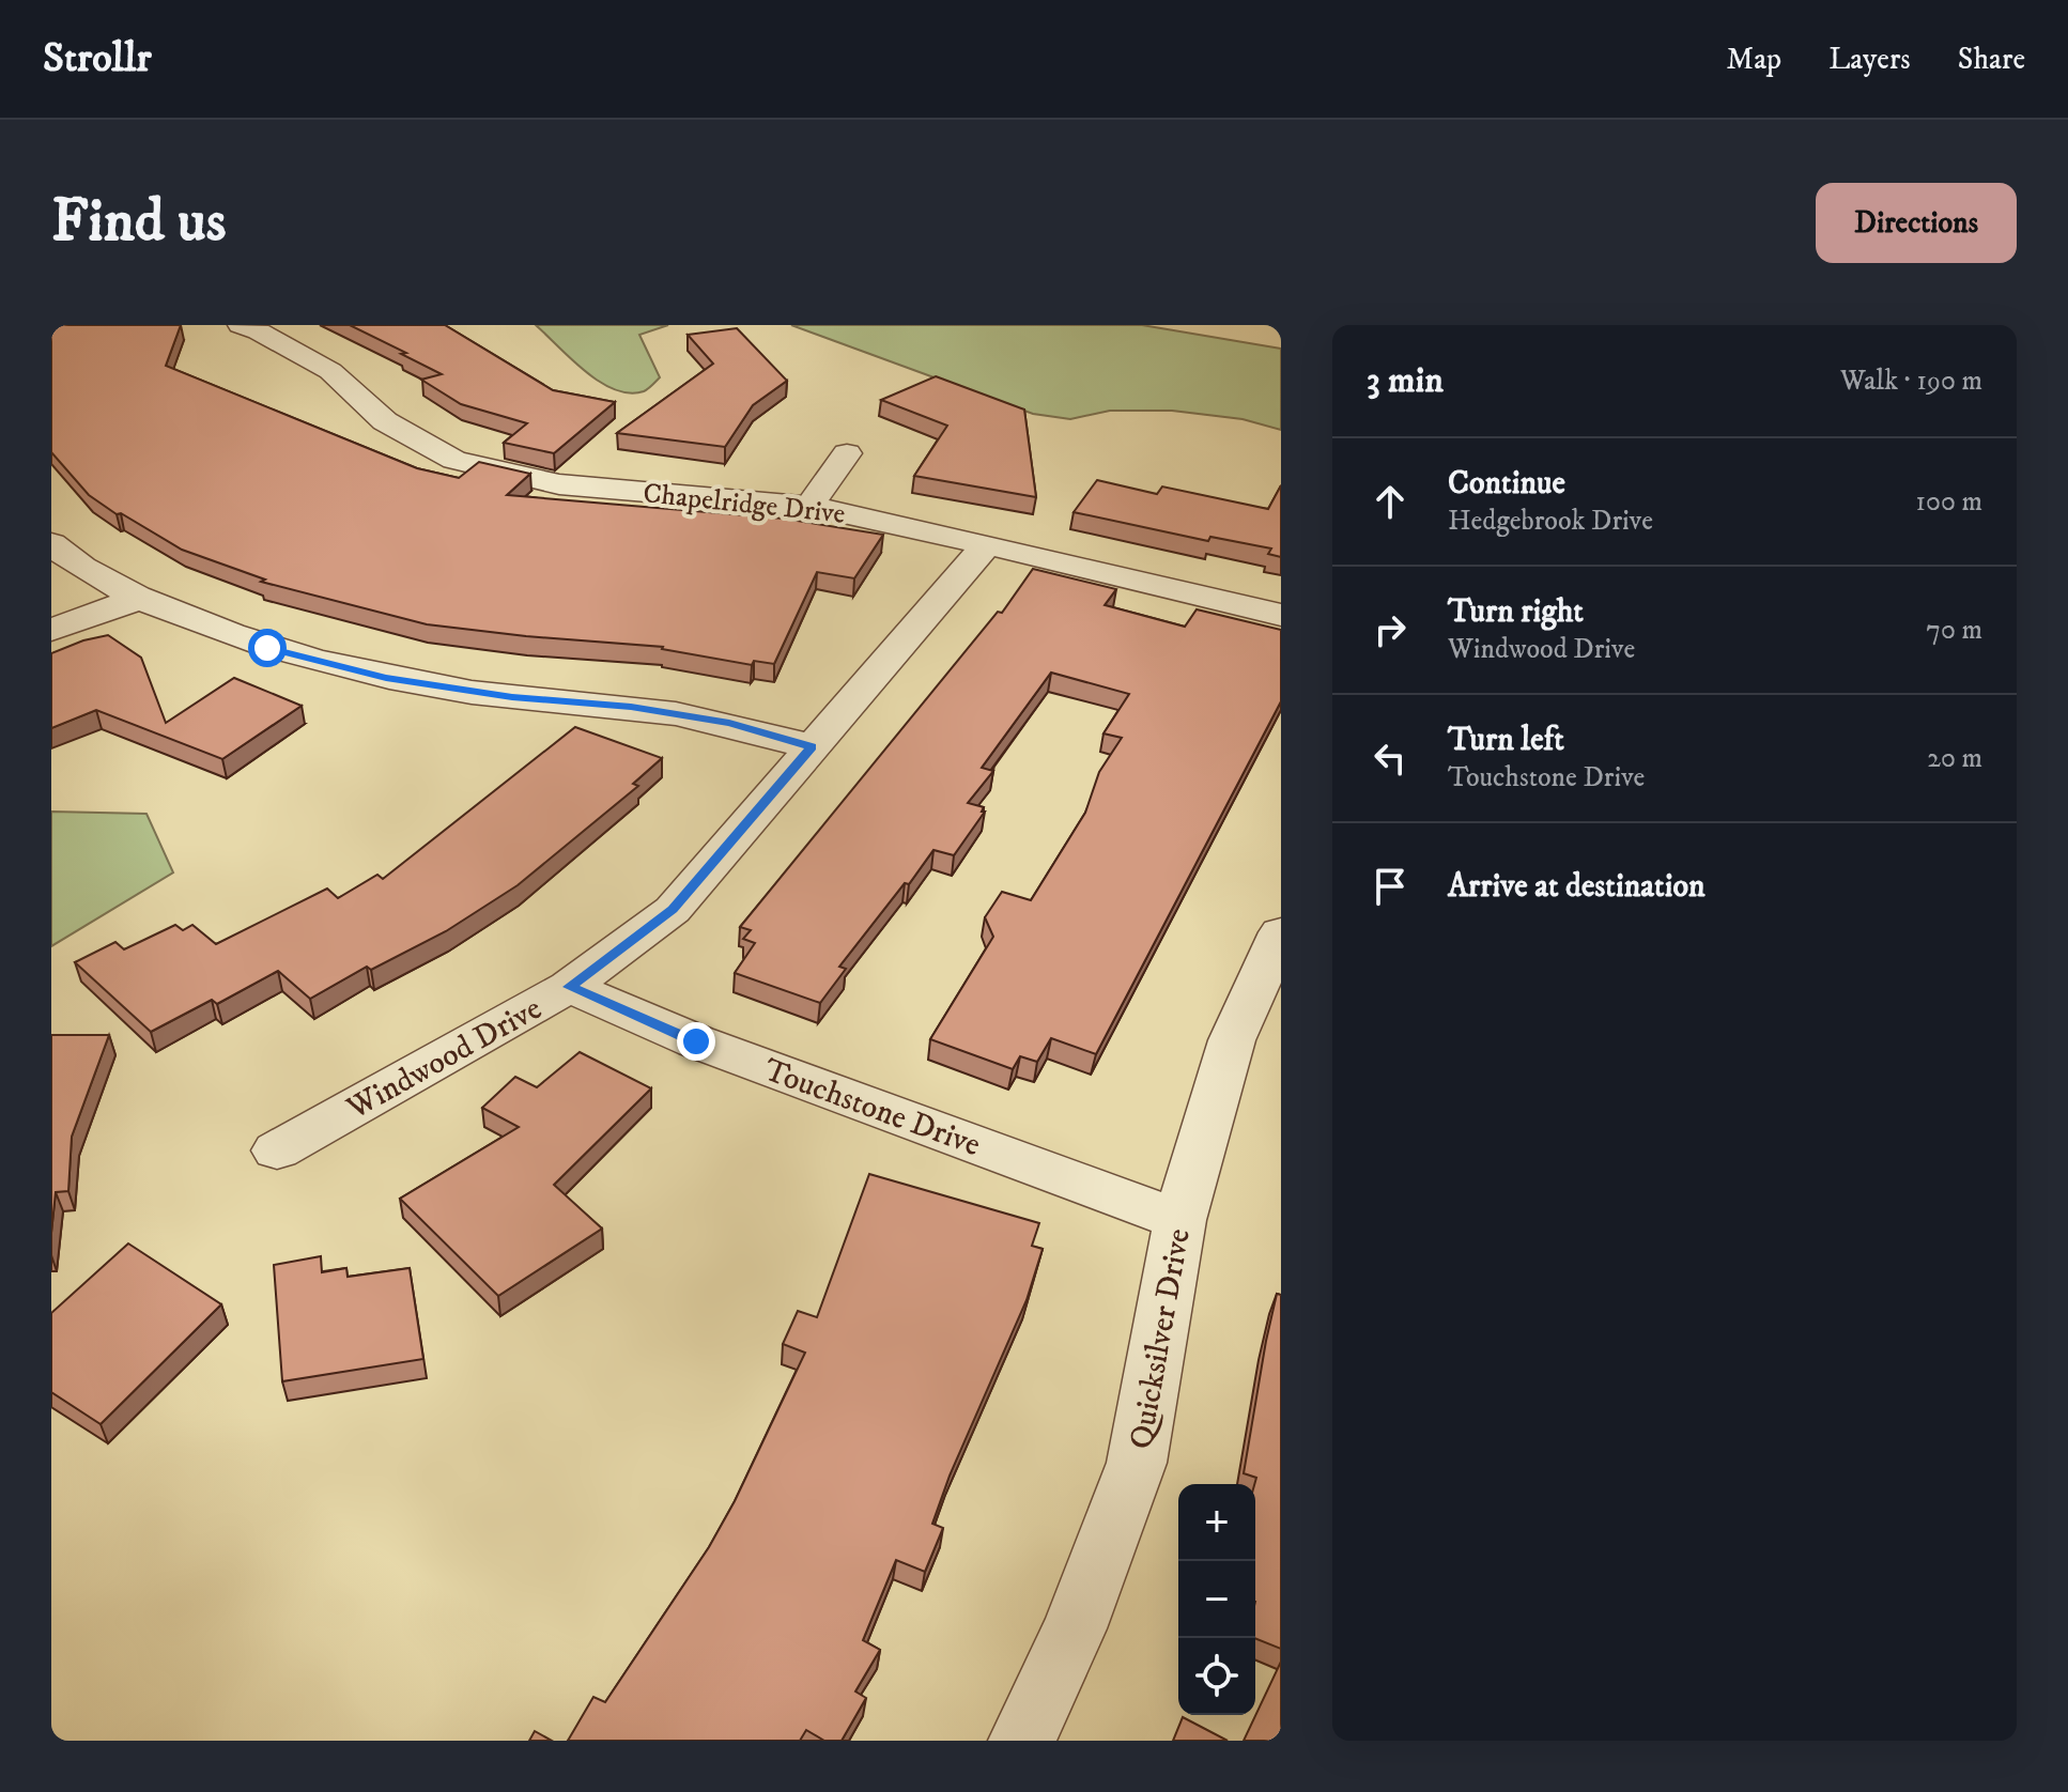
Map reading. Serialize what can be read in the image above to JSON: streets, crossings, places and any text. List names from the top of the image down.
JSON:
{
  "streets": {
    "street": [
      "Chapelridge Drive",
      "Windwood Drive",
      "Touchstone Drive",
      "Quicksilver Drive"
    ]
  },
  "crossings": [
    ["Chapelridge Drive", "Windwood Drive"],
    ["Windwood Drive", "Touchstone Drive"],
    ["Touchstone Drive", "Quicksilver Drive"]
  ],
  "page": {
    "header": "Strollr",
    "nav": ["Map", "Layers", "Share"],
    "buttons": "Directions",
    "title": "Find us",
    "heading": ["3 min", "Walk · 190 m"],
    "list": [
      ["Continue", "Hedgebrook Drive", "100 m"],
      ["Turn right", "Windwood Drive", "70 m"],
      ["Turn left", "Touchstone Drive", "20 m"],
      "Arrive at destination"
    ],
    "map_buttons": ["+", "−"]
  }
}
